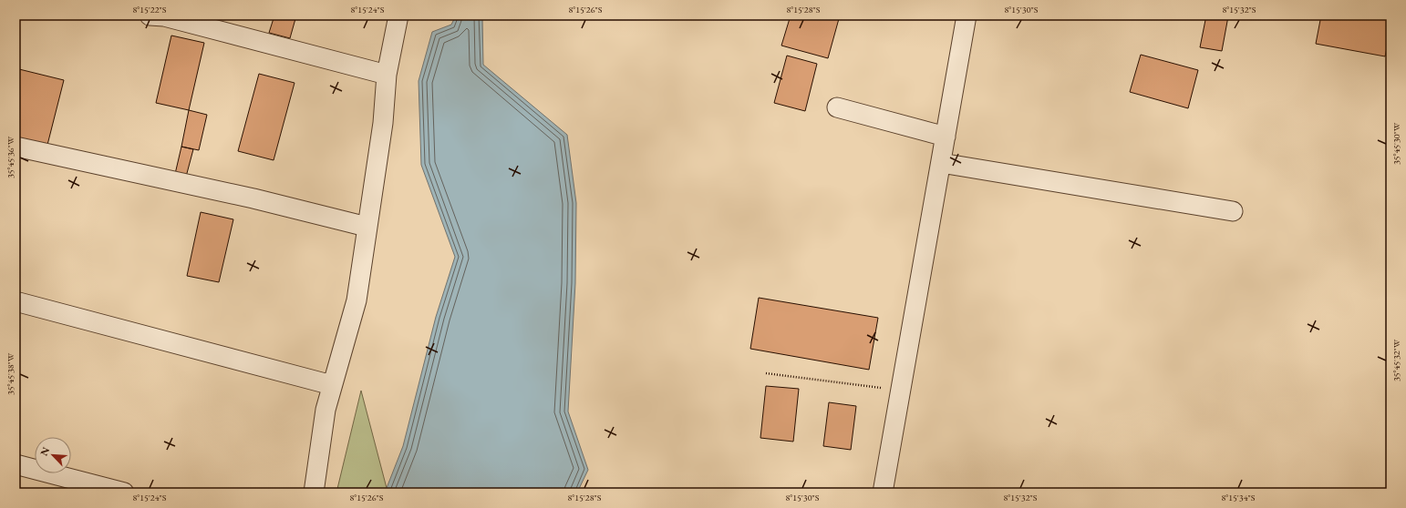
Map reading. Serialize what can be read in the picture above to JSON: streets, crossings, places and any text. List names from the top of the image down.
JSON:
{
  "north": "top left",
  "coordinates": [
    "8°15'22\"S",
    "8°15'24\"S",
    "8°15'26\"S",
    "8°15'28\"S",
    "8°15'30\"S",
    "8°15'32\"S",
    "35°45'30\"W",
    "35°45'36\"W",
    "35°45'32\"W",
    "35°45'38\"W",
    "8°15'34\"S"
  ]
}
